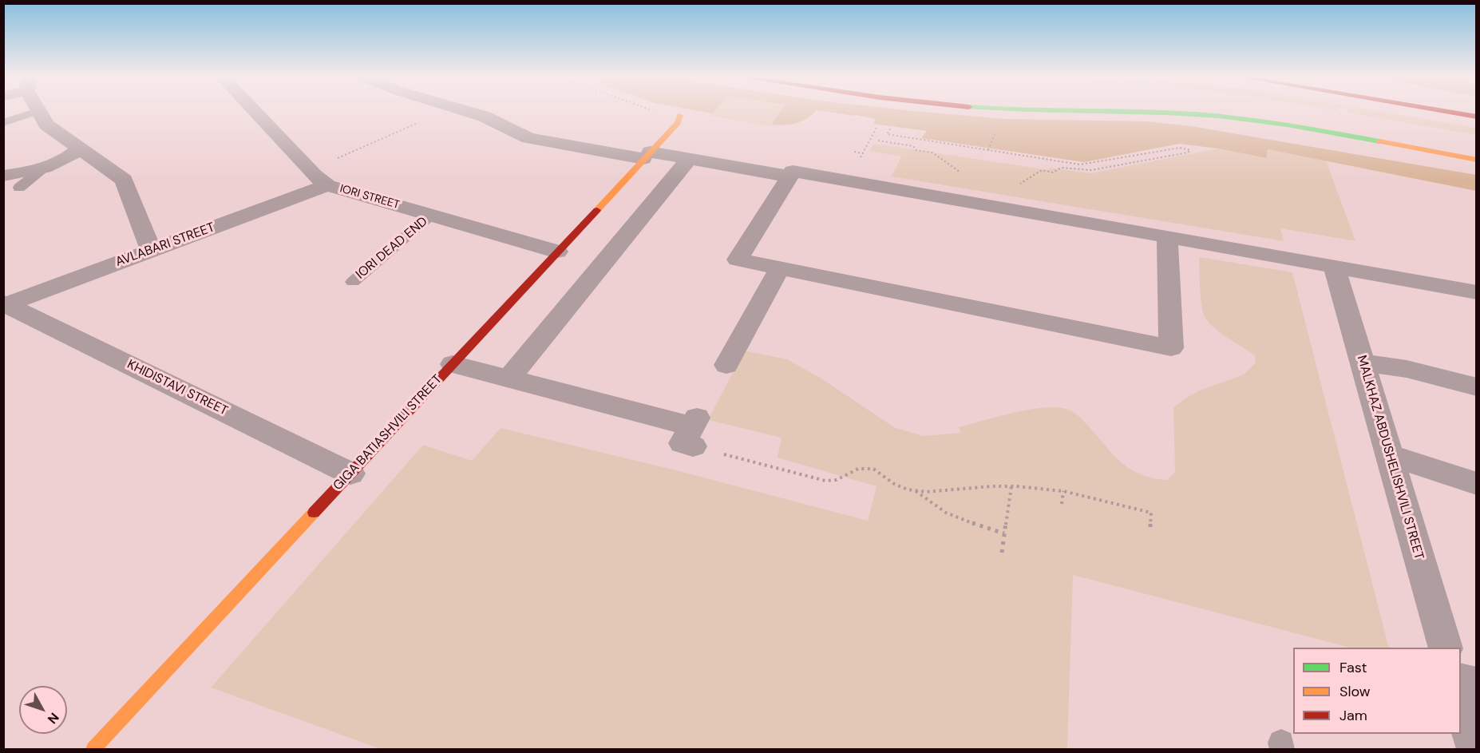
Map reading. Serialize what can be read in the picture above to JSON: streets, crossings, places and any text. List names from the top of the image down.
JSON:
{
  "streets": {
    "main road": ["GIGA BATIASHVILI STREET"],
    "street": [
      "IORI STREET",
      "AVLABARI STREET",
      "KHIDISTAVI STREET",
      "MALKHAZ ABDUSHELISHVILI STREET"
    ],
    "lane": ["IORI DEAD END"]
  },
  "crossings": [
    ["IORI STREET", "AVLABARI STREET"],
    ["IORI STREET", "IORI DEAD END"],
    ["IORI STREET", "GIGA BATIASHVILI STREET"],
    ["AVLABARI STREET", "KHIDISTAVI STREET"],
    ["KHIDISTAVI STREET", "GIGA BATIASHVILI STREET"]
  ],
  "legend": ["Fast", "Slow", "Jam"],
  "north": "bottom right"
}
